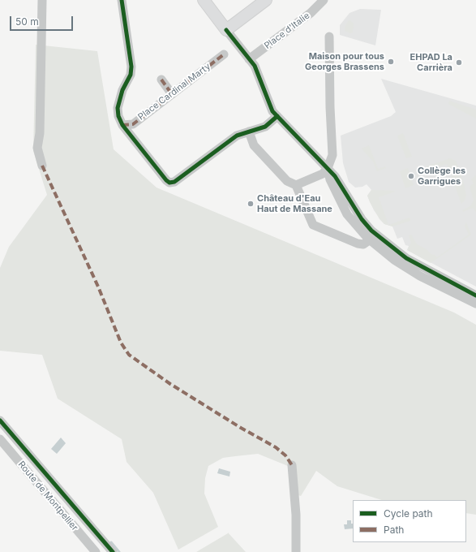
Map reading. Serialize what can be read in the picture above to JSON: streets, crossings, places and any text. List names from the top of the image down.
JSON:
{
  "streets": {
    "street": ["Place d'Italie", "Place Cardinal Marty", "Route de Montpellier"]
  },
  "places": [
    "Maison pour tous Georges Brassens",
    "EHPAD La Carrièra",
    "Collège les Garrigues",
    "Château d'Eau Haut de Massane"
  ],
  "legend": ["Cycle path", "Path"],
  "scale_bar": "50 m"
}
